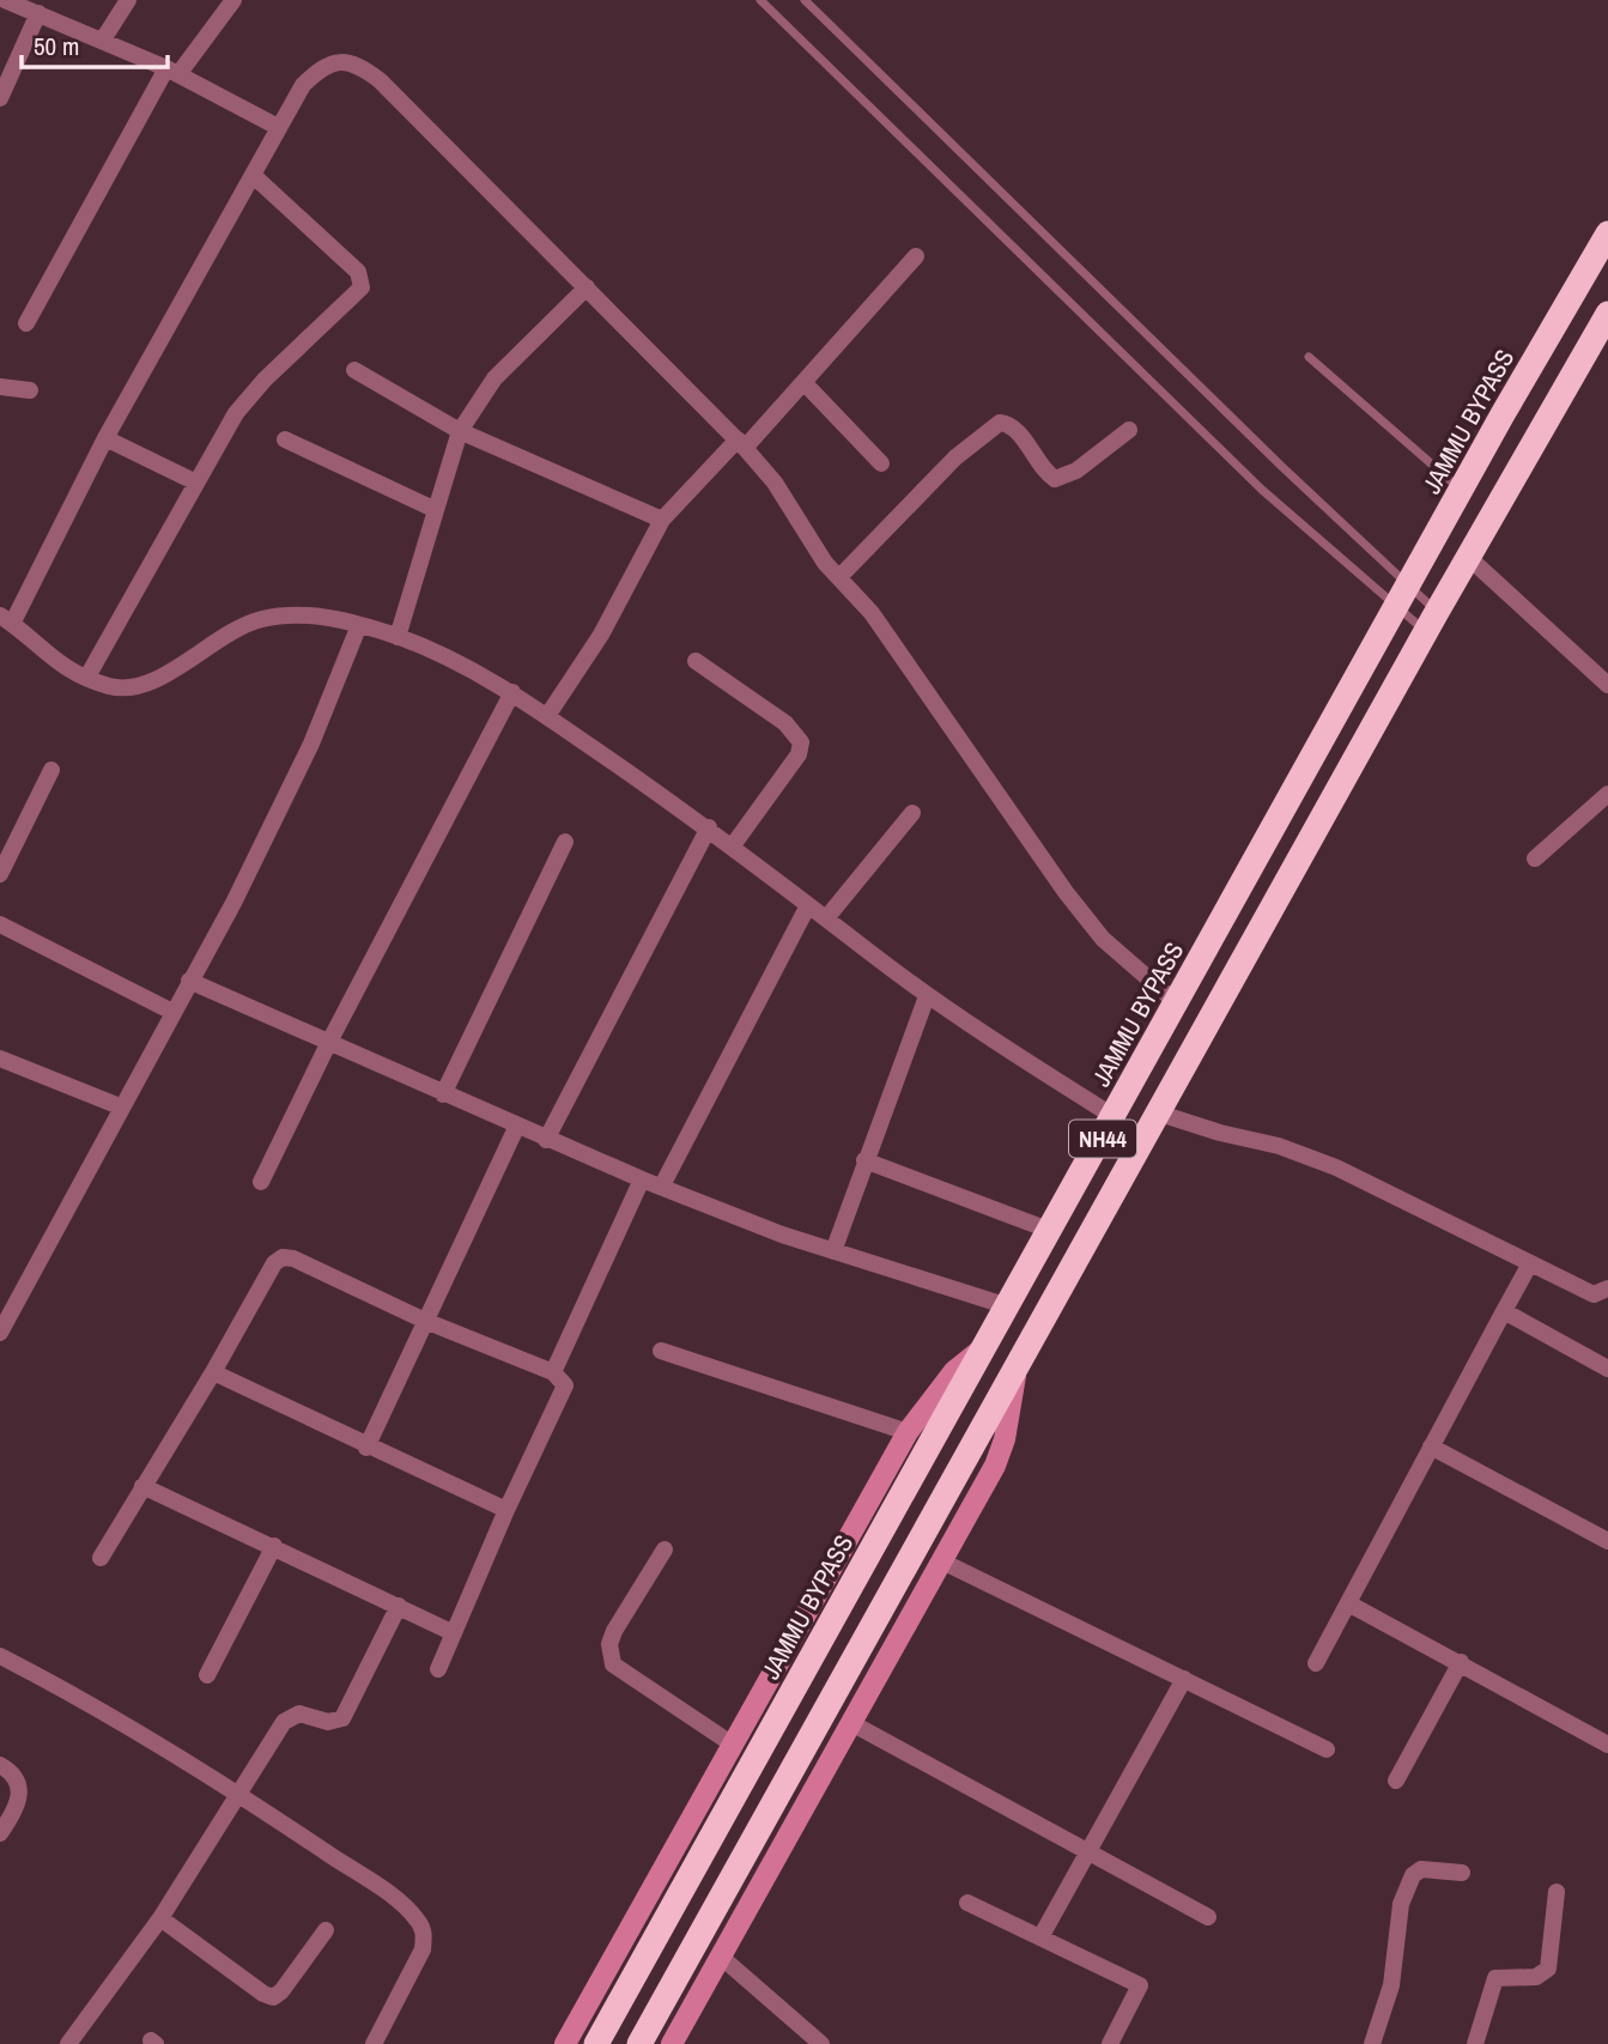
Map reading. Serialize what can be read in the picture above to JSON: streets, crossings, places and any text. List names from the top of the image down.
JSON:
{
  "streets": {
    "highway": ["JAMMU BYPASS", "NH44"]
  },
  "scale_bar": "50 m"
}
